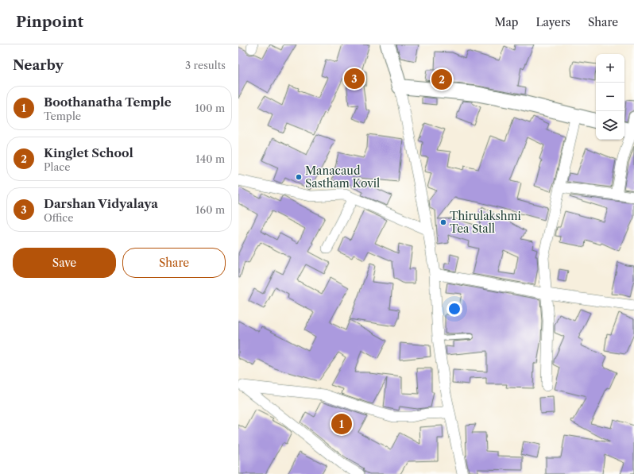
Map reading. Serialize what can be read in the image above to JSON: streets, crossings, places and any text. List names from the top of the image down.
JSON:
{
  "places": ["Manacaud Sastham Kovil", "Thirulakshmi Tea Stall"],
  "page": {
    "header": "Pinpoint",
    "nav": ["Map", "Layers", "Share"],
    "heading": ["Nearby", "3 results"],
    "map_buttons": ["+", "−"],
    "pins": ["3", "2", "1"],
    "list": [
      {
        "mark": "1",
        "name": "Boothanatha Temple",
        "note": "Temple",
        "value": "100 m"
      },
      {
        "mark": "2",
        "name": "Kinglet School",
        "note": "Place",
        "value": "140 m"
      },
      {
        "mark": "3",
        "name": "Darshan Vidyalaya",
        "note": "Office",
        "value": "160 m"
      }
    ],
    "buttons": ["Save", "Share"]
  }
}
